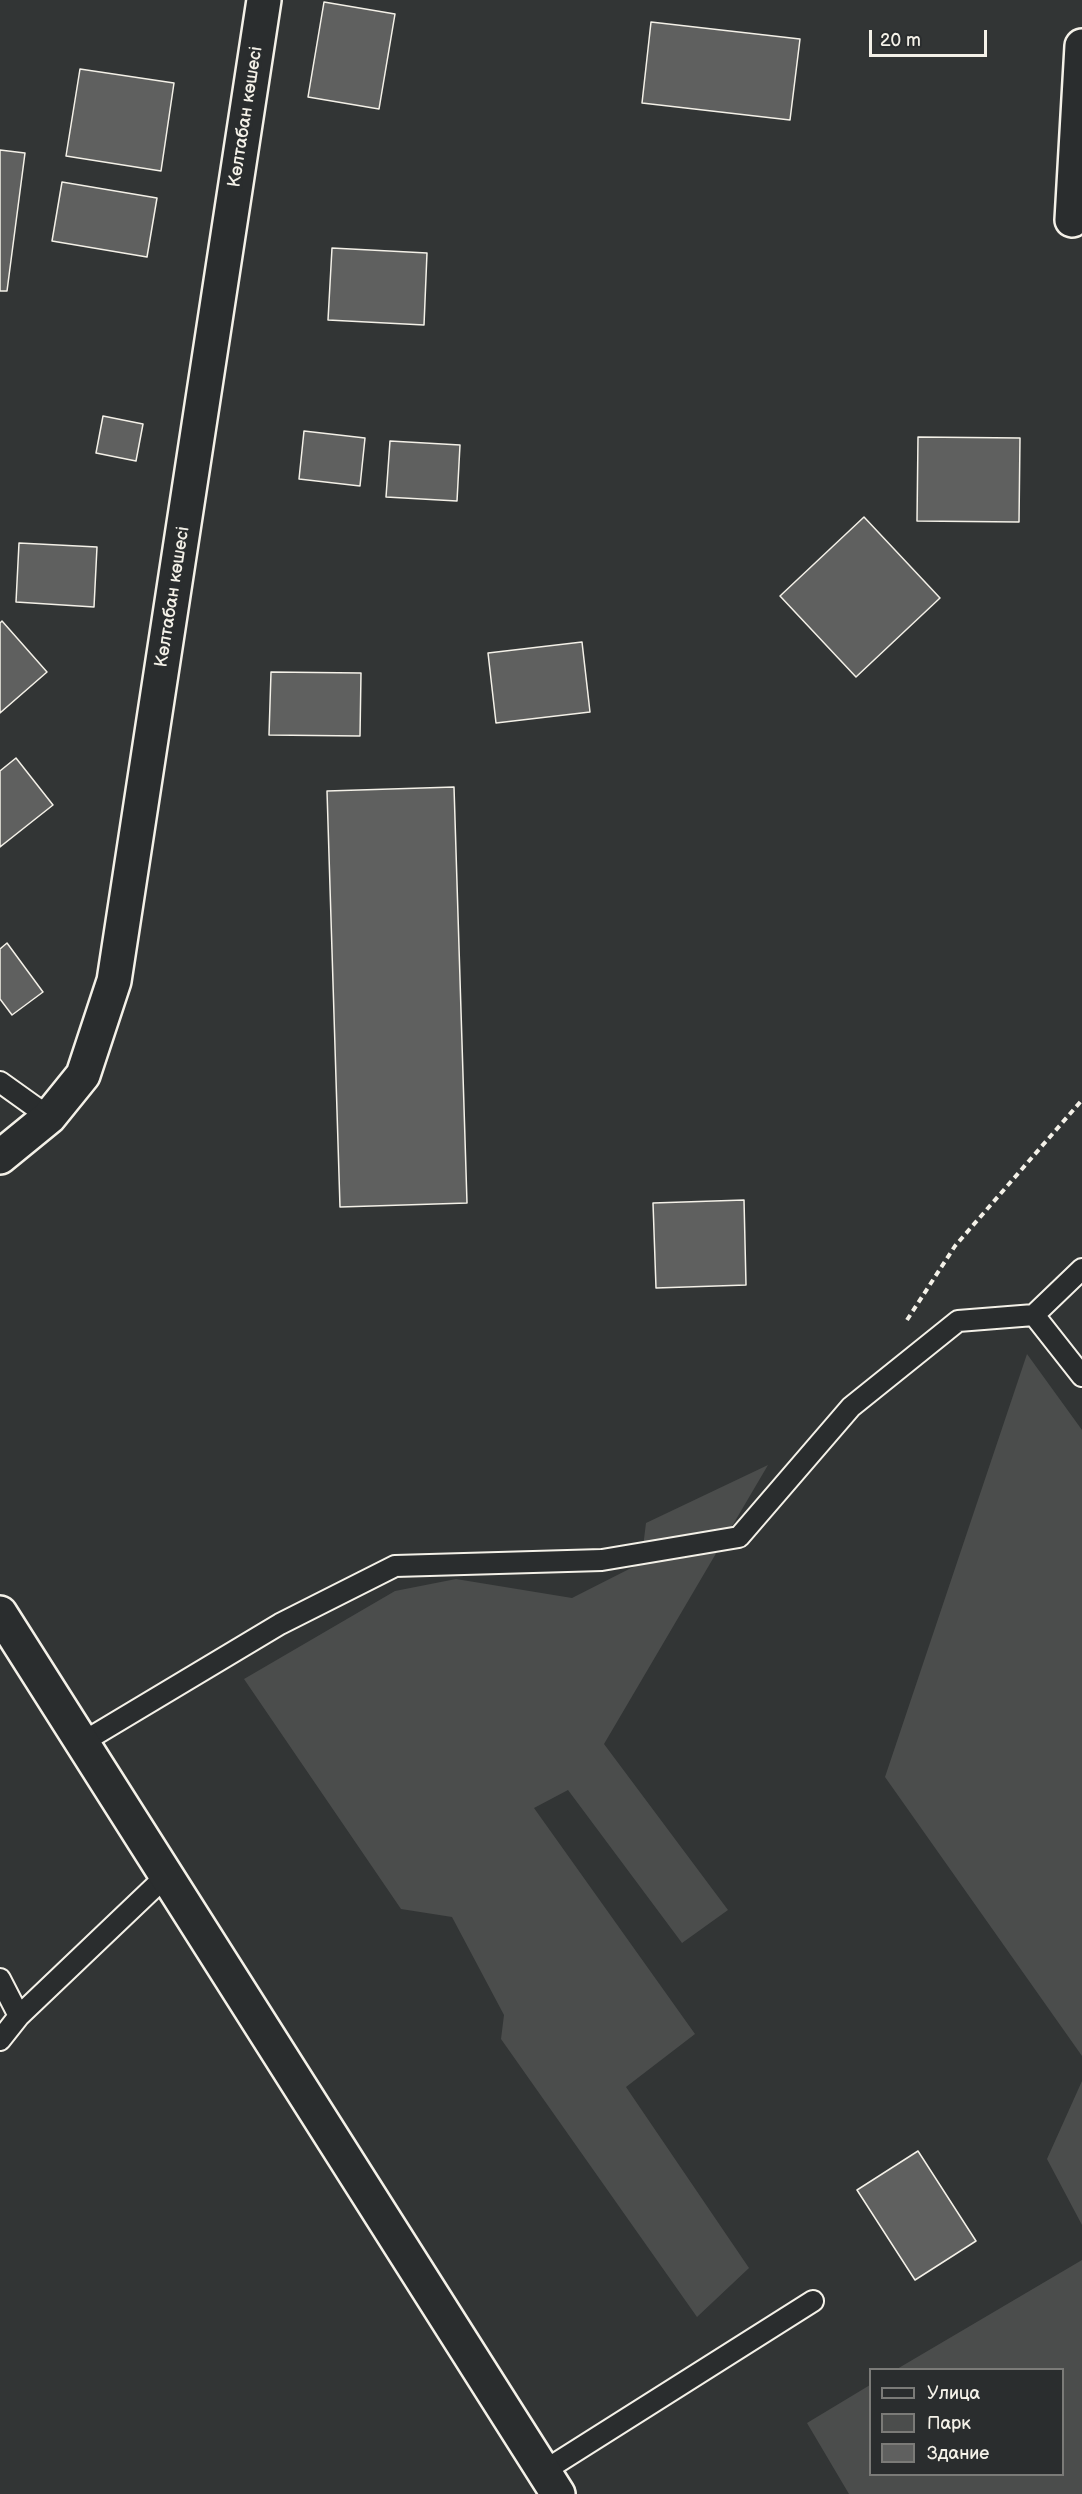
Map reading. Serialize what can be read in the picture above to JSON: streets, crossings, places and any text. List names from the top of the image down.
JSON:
{
  "streets": {
    "street": ["Көлтабан көшесі"]
  },
  "legend": ["Улица", "Парк", "Здание"],
  "scale_bar": "20 m"
}
